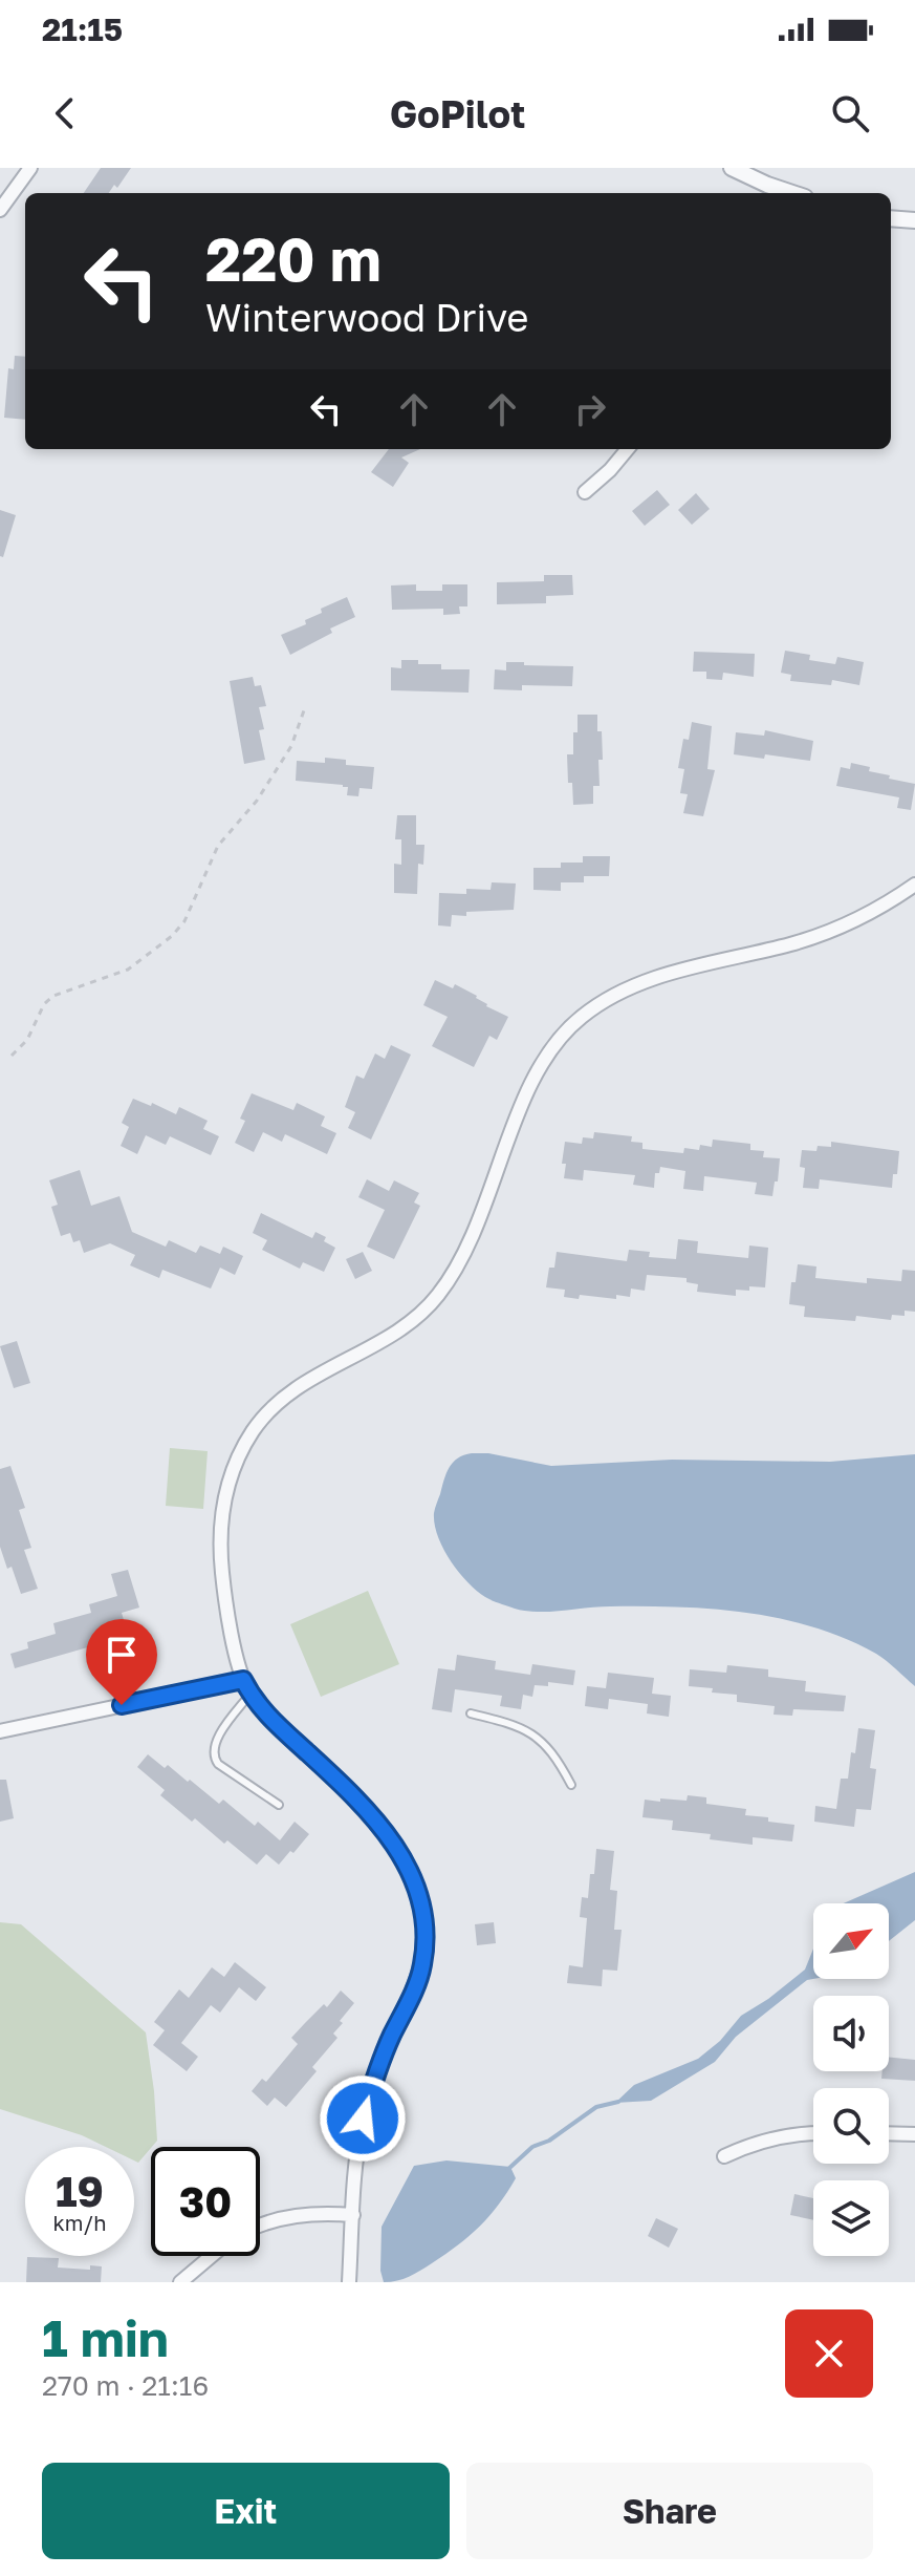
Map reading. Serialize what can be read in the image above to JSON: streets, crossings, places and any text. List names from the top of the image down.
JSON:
{
  "north": "top right",
  "page": {
    "status": "21:15",
    "header": "GoPilot",
    "turn": ["220 m", "Winterwood Drive"],
    "speed": "19 km/h",
    "limit": "30",
    "heading": ["1 min", "270 m · 21:16"],
    "buttons": ["Exit", "Share"]
  }
}
